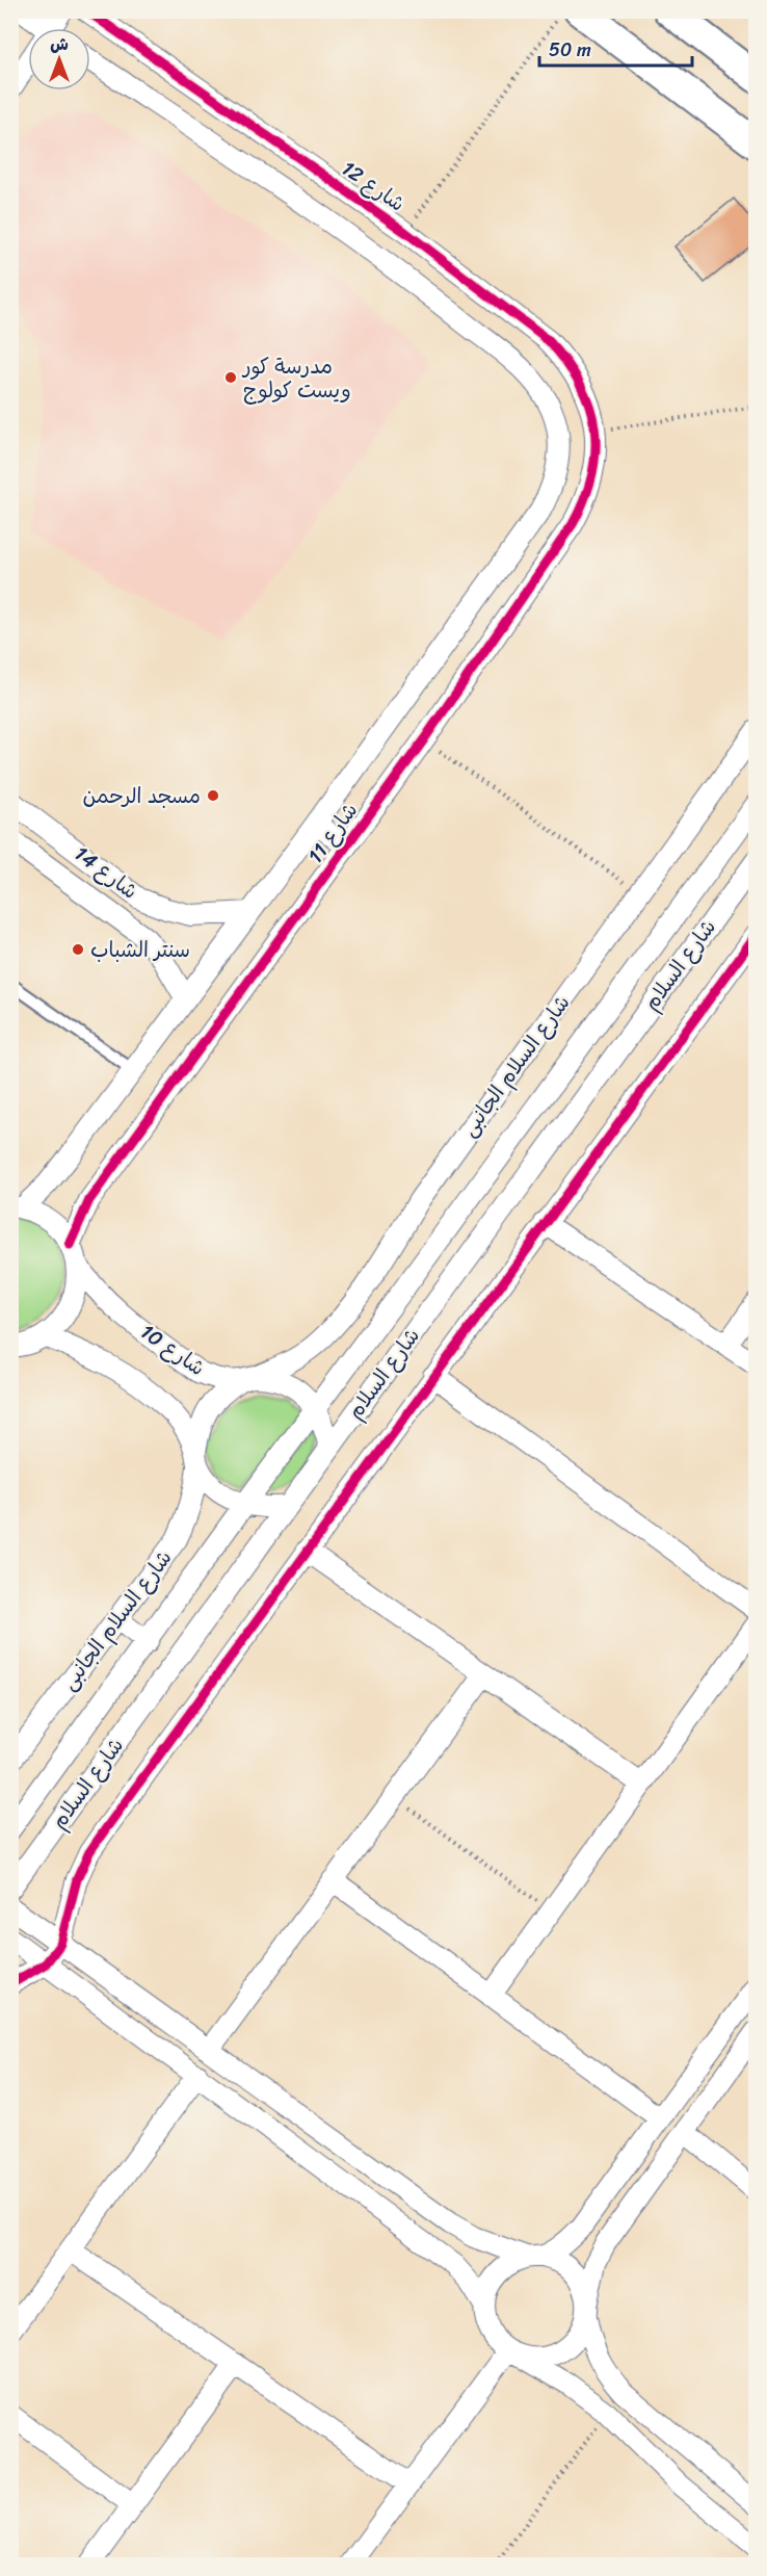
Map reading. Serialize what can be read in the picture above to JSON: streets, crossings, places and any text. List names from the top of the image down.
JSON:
{
  "streets": {
    "street": [
      "شارع 12",
      "شارع 11",
      "شارع 14",
      "شارع السلام",
      "شارع السلام الجانبى",
      "شارع 10"
    ]
  },
  "crossings": [
    ["شارع 12", "شارع 11"],
    ["شارع 11", "شارع 14"],
    ["شارع 11", "شارع 10"],
    ["شارع السلام", "شارع 10"],
    ["شارع السلام الجانبى", "شارع 10"]
  ],
  "places": ["مدرسة كور ويست كولوج", "مسجد الرحمن", "سنتر الشباب"],
  "scale_bar": "50 m",
  "north": "top"
}
